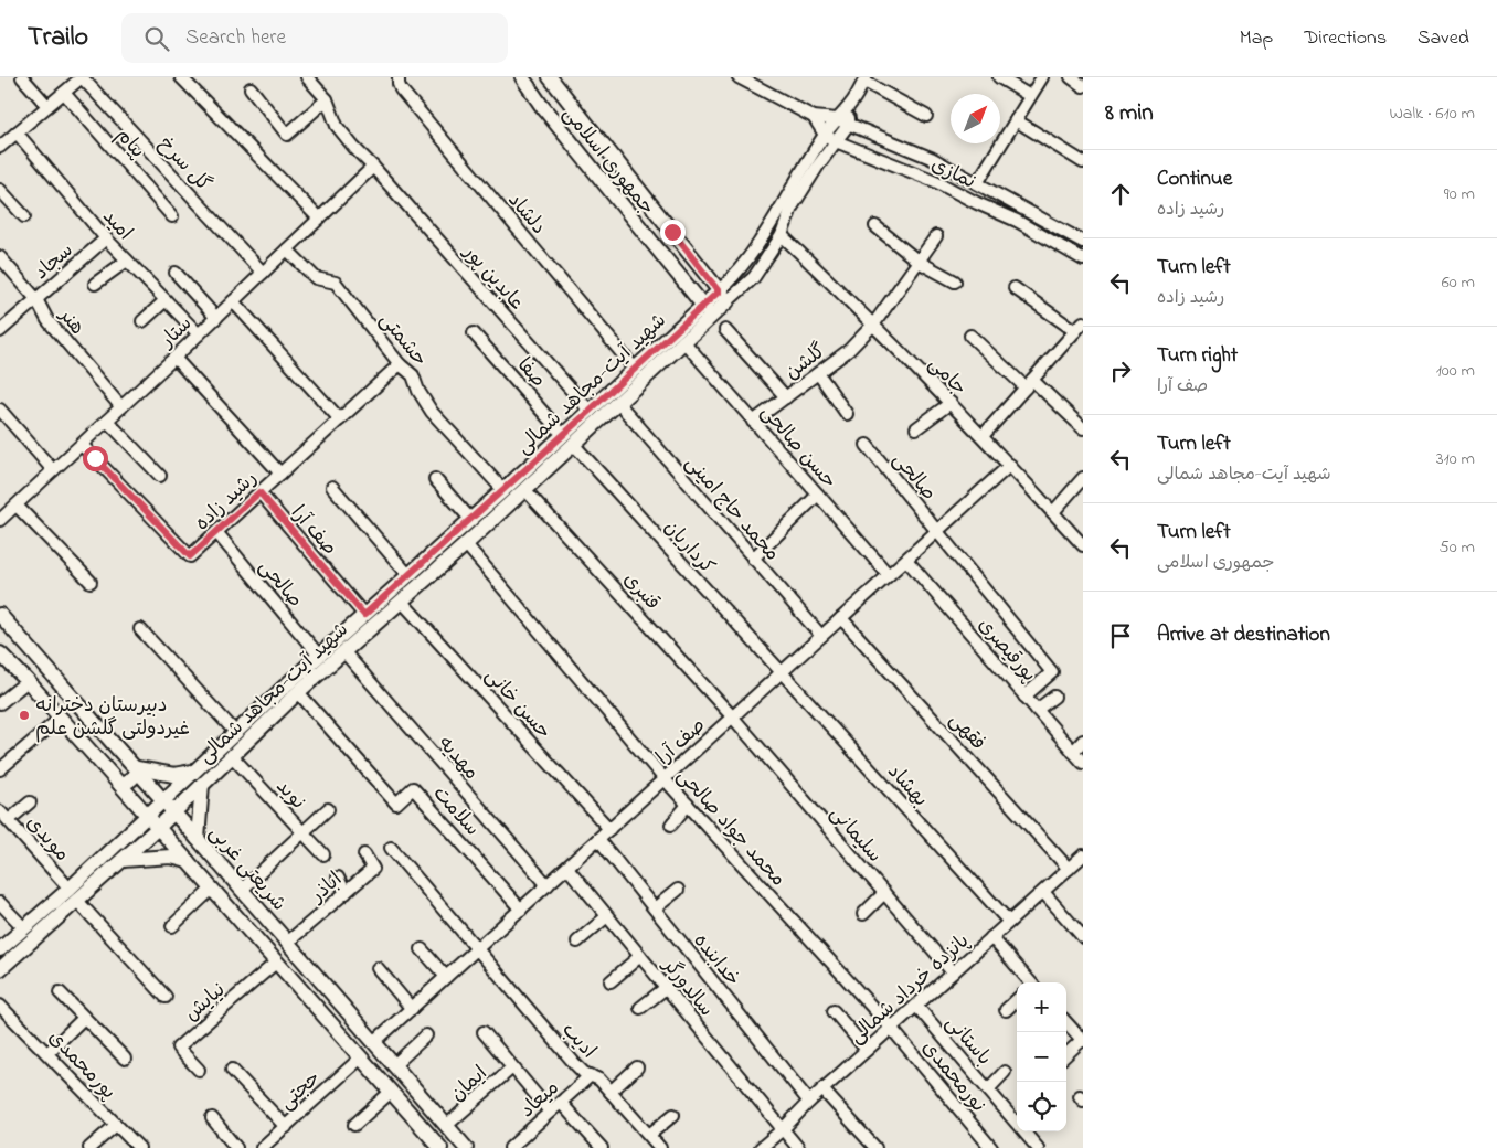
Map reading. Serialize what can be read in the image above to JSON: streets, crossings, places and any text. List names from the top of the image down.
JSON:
{
  "streets": {
    "main road": ["جمهوری اسلامی", "شهید آیت-مجاهد شمالی", "شریعتی غربی"],
    "street": [
      "پیام",
      "گل سرخ",
      "نمازی",
      "دلشاد",
      "امید",
      "سجاد",
      "عابدین پور",
      "هنر",
      "ستار",
      "حشمتی",
      "گلشن",
      "صفا",
      "جامی",
      "حسن صالحی",
      "صالحی",
      "رشید زاده",
      "محمد حاج امینی",
      "صف آرا",
      "کرداریان",
      "قنبری",
      "پورقیصری",
      "حسن خانی",
      "فقهی",
      "مهدیه",
      "بهشاد",
      "نوید",
      "سلامت",
      "محمد جواد صالحی",
      "سلیمانی",
      "مویدی",
      "اباذر",
      "خدابنده",
      "سالدورگر",
      "پانزده خرداد شمالی",
      "نیایش",
      "ادیب",
      "باستانی",
      "پورمحمدی",
      "نورمحمدی",
      "ایمان",
      "حجتی",
      "میعاد"
    ]
  },
  "crossings": [
    ["جمهوری اسلامی", "شهید آیت-مجاهد شمالی"],
    ["گل سرخ", "ستار"],
    ["نمازی", "شهید آیت-مجاهد شمالی"],
    ["دلشاد", "شهید آیت-مجاهد شمالی"],
    ["امید", "سجاد"],
    ["امید", "ستار"],
    ["سجاد", "هنر"],
    ["عابدین پور", "ستار"],
    ["عابدین پور", "شهید آیت-مجاهد شمالی"],
    ["هنر", "ستار"],
    ["ستار", "حشمتی"],
    ["ستار", "رشید زاده"],
    ["حشمتی", "شهید آیت-مجاهد شمالی"],
    ["حشمتی", "رشید زاده"],
    ["گلشن", "جامی"],
    ["گلشن", "حسن صالحی"],
    ["صفا", "شهید آیت-مجاهد شمالی"],
    ["صفا", "کرداریان"],
    ["جامی", "شهید آیت-مجاهد شمالی"],
    ["جامی", "صف آرا"],
    ["شهید آیت-مجاهد شمالی", "حسن صالحی"],
    ["شهید آیت-مجاهد شمالی", "صالحی"],
    ["شهید آیت-مجاهد شمالی", "محمد حاج امینی"],
    ["شهید آیت-مجاهد شمالی", "صف آرا"],
    ["شهید آیت-مجاهد شمالی", "کرداریان"],
    ["شهید آیت-مجاهد شمالی", "قنبری"],
    ["شهید آیت-مجاهد شمالی", "حسن خانی"],
    ["شهید آیت-مجاهد شمالی", "مهدیه"],
    ["شهید آیت-مجاهد شمالی", "نوید"],
    ["شهید آیت-مجاهد شمالی", "سلامت"],
    ["شهید آیت-مجاهد شمالی", "محمد جواد صالحی"],
    ["شهید آیت-مجاهد شمالی", "مویدی"],
    ["شهید آیت-مجاهد شمالی", "شریعتی غربی"],
    ["حسن صالحی", "صف آرا"],
    ["صالحی", "رشید زاده"],
    ["صالحی", "صف آرا"],
    ["صالحی", "پورقیصری"],
    ["رشید زاده", "صف آرا"],
    ["محمد حاج امینی", "صف آرا"],
    ["صف آرا", "کرداریان"],
    ["صف آرا", "قنبری"],
    ["صف آرا", "پورقیصری"],
    ["صف آرا", "حسن خانی"],
    ["صف آرا", "فقهی"],
    ["صف آرا", "مهدیه"],
    ["صف آرا", "بهشاد"],
    ["صف آرا", "سلامت"],
    ["صف آرا", "محمد جواد صالحی"],
    ["صف آرا", "سلیمانی"],
    ["صف آرا", "شریعتی غربی"],
    ["صف آرا", "خدابنده"],
    ["صف آرا", "سالدورگر"],
    ["صف آرا", "ادیب"],
    ["کرداریان", "بهشاد"],
    ["قنبری", "سلیمانی"],
    ["فقهی", "پانزده خرداد شمالی"],
    ["بهشاد", "پانزده خرداد شمالی"],
    ["محمد جواد صالحی", "پانزده خرداد شمالی"],
    ["محمد جواد صالحی", "نورمحمدی"],
    ["سلیمانی", "پانزده خرداد شمالی"],
    ["شریعتی غربی", "اباذر"],
    ["شریعتی غربی", "نیایش"],
    ["شریعتی غربی", "ایمان"],
    ["شریعتی غربی", "حجتی"],
    ["خدابنده", "پانزده خرداد شمالی"],
    ["سالدورگر", "پانزده خرداد شمالی"],
    ["پانزده خرداد شمالی", "باستانی"],
    ["پانزده خرداد شمالی", "نورمحمدی"],
    ["ادیب", "میعاد"]
  ],
  "places": ["دبیرستان دخترانه غیردولتی گلشن علم"],
  "north": "top right",
  "page": {
    "header": "Trailo",
    "search": "Search here",
    "nav": ["Map", "Directions", "Saved"],
    "heading": ["8 min", "Walk · 610 m"],
    "list": [
      ["Continue", "رشید زاده", "90 m"],
      ["Turn left", "رشید زاده", "60 m"],
      ["Turn right", "صف آرا", "100 m"],
      ["Turn left", "شهید آیت-مجاهد شمالی", "310 m"],
      ["Turn left", "جمهوری اسلامی", "50 m"],
      "Arrive at destination"
    ],
    "map_buttons": ["+", "−"]
  }
}
